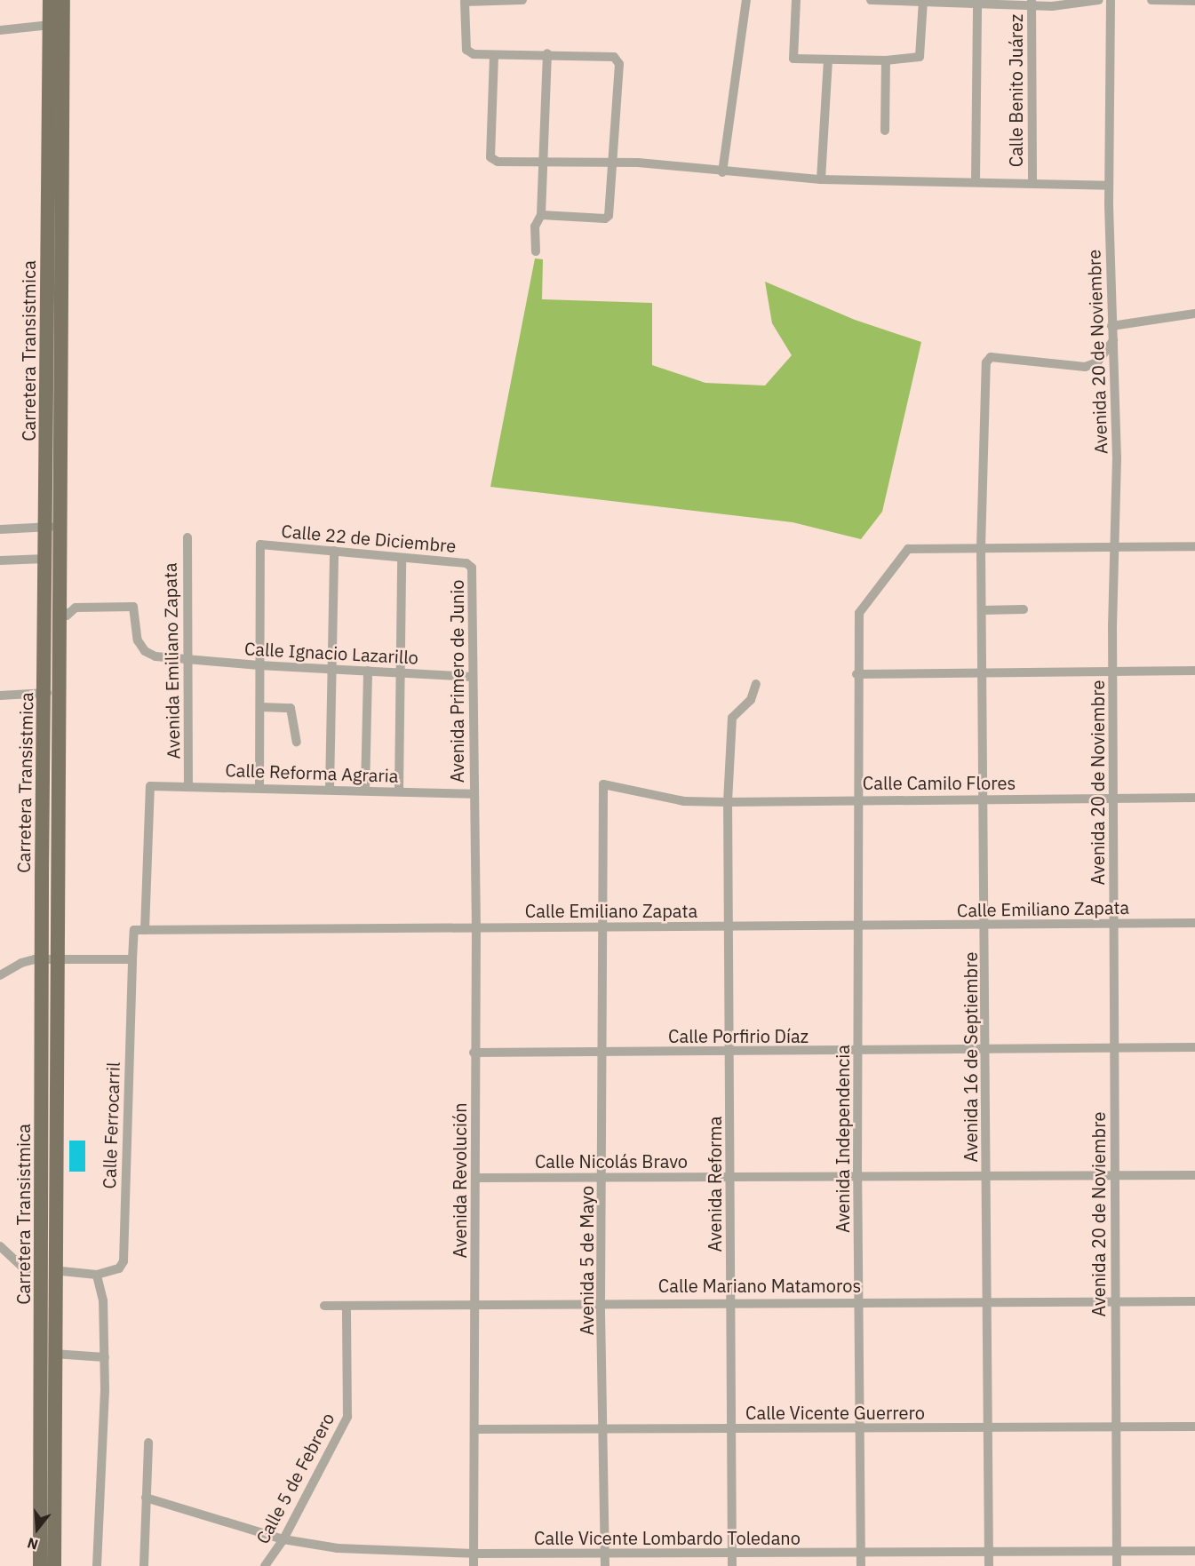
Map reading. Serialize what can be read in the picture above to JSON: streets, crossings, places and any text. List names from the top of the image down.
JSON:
{
  "streets": {
    "main road": ["Carretera Transistmica"],
    "street": [
      "Calle Benito Juárez",
      "Avenida 20 de Noviembre",
      "Calle 22 de Diciembre",
      "Calle Ignacio Lazarillo",
      "Avenida Emiliano Zapata",
      "Avenida Primero de Junio",
      "Calle Reforma Agraria",
      "Calle Camilo Flores",
      "Calle Emiliano Zapata",
      "Calle Porfirio Díaz",
      "Avenida 16 de Septiembre",
      "Calle Ferrocarril",
      "Avenida Independencia",
      "Calle Nicolás Bravo",
      "Avenida Revolución",
      "Avenida Reforma",
      "Avenida 5 de Mayo",
      "Calle Mariano Matamoros",
      "Calle Vicente Guerrero",
      "Calle 5 de Febrero",
      "Calle Vicente Lombardo Toledano"
    ]
  },
  "crossings": [
    ["Carretera Transistmica", "Calle Ignacio Lazarillo"],
    ["Avenida 20 de Noviembre", "Calle Camilo Flores"],
    ["Avenida 20 de Noviembre", "Calle Emiliano Zapata"],
    ["Avenida 20 de Noviembre", "Calle Porfirio Díaz"],
    ["Avenida 20 de Noviembre", "Avenida 16 de Septiembre"],
    ["Avenida 20 de Noviembre", "Calle Nicolás Bravo"],
    ["Avenida 20 de Noviembre", "Calle Mariano Matamoros"],
    ["Avenida 20 de Noviembre", "Calle Vicente Guerrero"],
    ["Avenida 20 de Noviembre", "Calle Vicente Lombardo Toledano"],
    ["Calle 22 de Diciembre", "Calle Ignacio Lazarillo"],
    ["Calle 22 de Diciembre", "Avenida Primero de Junio"],
    ["Calle Ignacio Lazarillo", "Avenida Emiliano Zapata"],
    ["Calle Ignacio Lazarillo", "Avenida Primero de Junio"],
    ["Avenida Emiliano Zapata", "Calle Reforma Agraria"],
    ["Avenida Primero de Junio", "Calle Reforma Agraria"],
    ["Avenida Primero de Junio", "Avenida Revolución"],
    ["Calle Reforma Agraria", "Calle Emiliano Zapata"],
    ["Calle Reforma Agraria", "Avenida Revolución"],
    ["Calle Camilo Flores", "Avenida 16 de Septiembre"],
    ["Calle Camilo Flores", "Avenida Independencia"],
    ["Calle Camilo Flores", "Avenida Reforma"],
    ["Calle Camilo Flores", "Avenida 5 de Mayo"],
    ["Calle Emiliano Zapata", "Avenida 16 de Septiembre"],
    ["Calle Emiliano Zapata", "Avenida Independencia"],
    ["Calle Emiliano Zapata", "Avenida Revolución"],
    ["Calle Emiliano Zapata", "Avenida Reforma"],
    ["Calle Emiliano Zapata", "Avenida 5 de Mayo"],
    ["Calle Porfirio Díaz", "Avenida 16 de Septiembre"],
    ["Calle Porfirio Díaz", "Avenida Independencia"],
    ["Calle Porfirio Díaz", "Avenida Revolución"],
    ["Calle Porfirio Díaz", "Avenida Reforma"],
    ["Calle Porfirio Díaz", "Avenida 5 de Mayo"],
    ["Avenida 16 de Septiembre", "Avenida Independencia"],
    ["Avenida 16 de Septiembre", "Calle Nicolás Bravo"],
    ["Avenida 16 de Septiembre", "Calle Mariano Matamoros"],
    ["Avenida 16 de Septiembre", "Calle Vicente Guerrero"],
    ["Avenida 16 de Septiembre", "Calle Vicente Lombardo Toledano"],
    ["Avenida Independencia", "Calle Nicolás Bravo"],
    ["Avenida Independencia", "Calle Mariano Matamoros"],
    ["Avenida Independencia", "Calle Vicente Guerrero"],
    ["Avenida Independencia", "Calle Vicente Lombardo Toledano"],
    ["Calle Nicolás Bravo", "Avenida Revolución"],
    ["Calle Nicolás Bravo", "Avenida Reforma"],
    ["Calle Nicolás Bravo", "Avenida 5 de Mayo"],
    ["Avenida Revolución", "Calle Mariano Matamoros"],
    ["Avenida Revolución", "Calle Vicente Guerrero"],
    ["Avenida Revolución", "Calle Vicente Lombardo Toledano"],
    ["Avenida Reforma", "Calle Mariano Matamoros"],
    ["Avenida Reforma", "Calle Vicente Guerrero"],
    ["Avenida Reforma", "Calle Vicente Lombardo Toledano"],
    ["Avenida 5 de Mayo", "Calle Mariano Matamoros"],
    ["Avenida 5 de Mayo", "Calle Vicente Guerrero"],
    ["Avenida 5 de Mayo", "Calle Vicente Lombardo Toledano"],
    ["Calle Mariano Matamoros", "Calle 5 de Febrero"],
    ["Calle 5 de Febrero", "Calle Vicente Lombardo Toledano"]
  ],
  "north": "bottom"
}
